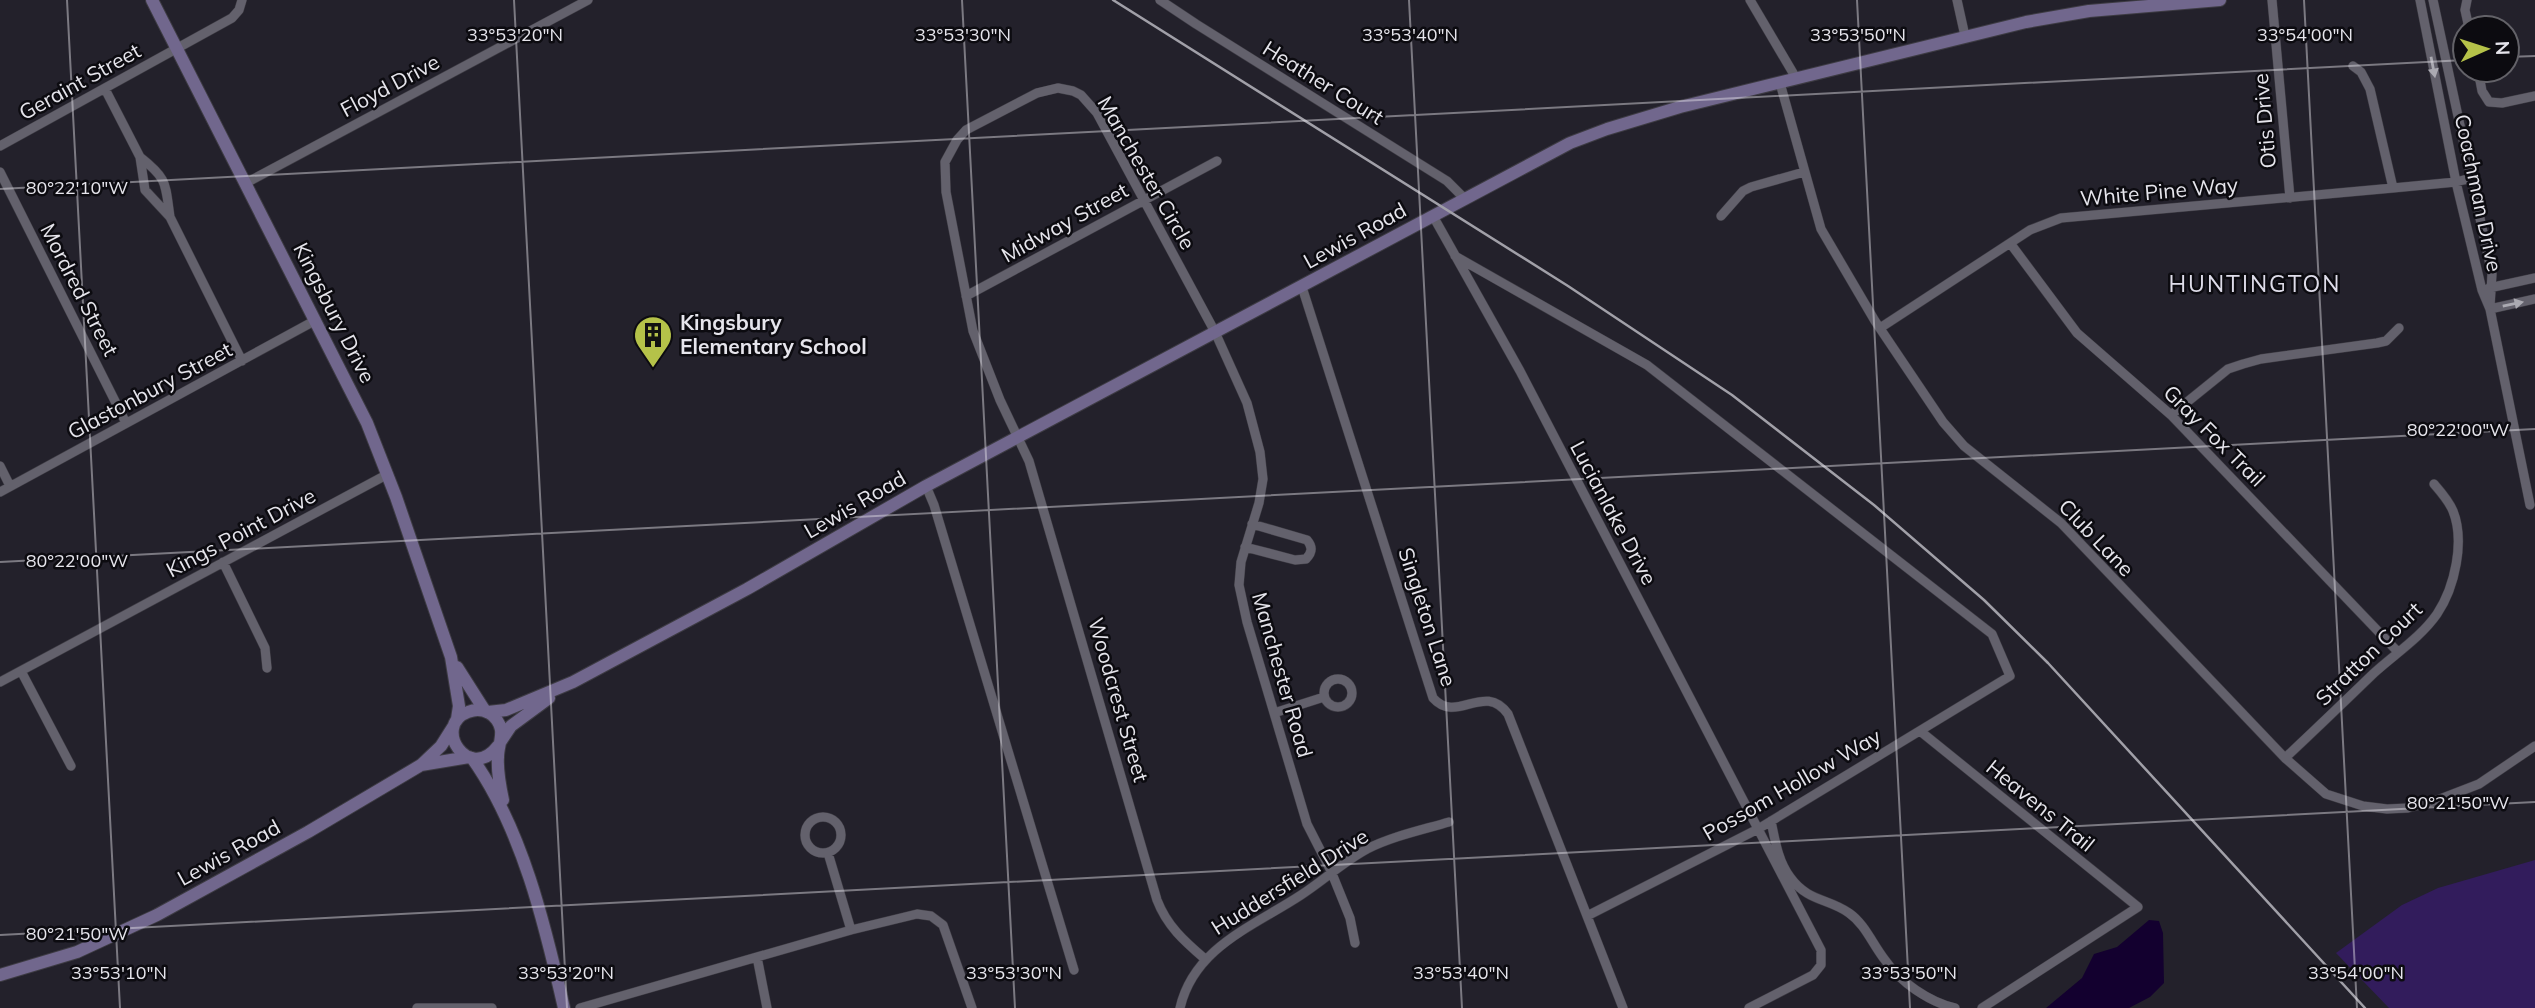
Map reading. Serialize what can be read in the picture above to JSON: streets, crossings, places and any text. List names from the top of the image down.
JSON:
{
  "streets": {
    "street": [
      "Geraint Street",
      "Heather Court",
      "Floyd Drive",
      "Otis Drive",
      "Manchester Circle",
      "White Pine Way",
      "Coachman Drive",
      "Midway Street",
      "Lewis Road",
      "Mordred Street",
      "Kingsbury Drive",
      "Glastonbury Street",
      "Gray Fox Trail",
      "Lucianlake Drive",
      "Kings Point Drive",
      "Club Lane",
      "Singleton Lane",
      "Stratton Court",
      "Manchester Road",
      "Woodcrest Street",
      "Possom Hollow Way",
      "Heavens Trail",
      "Huddersfield Drive"
    ]
  },
  "crossings": [
    ["Geraint Street", "Kingsbury Drive"],
    ["Heather Court", "Lewis Road"],
    ["Floyd Drive", "Kingsbury Drive"],
    ["Otis Drive", "White Pine Way"],
    ["Manchester Circle", "Midway Street"],
    ["Manchester Circle", "Lewis Road"],
    ["Manchester Circle", "Manchester Road"],
    ["Manchester Circle", "Woodcrest Street"],
    ["White Pine Way", "Coachman Drive"],
    ["White Pine Way", "Gray Fox Trail"],
    ["White Pine Way", "Club Lane"],
    ["Lewis Road", "Kingsbury Drive"],
    ["Lewis Road", "Lucianlake Drive"],
    ["Lewis Road", "Club Lane"],
    ["Lewis Road", "Singleton Lane"],
    ["Lewis Road", "Manchester Road"],
    ["Lewis Road", "Woodcrest Street"],
    ["Mordred Street", "Glastonbury Street"],
    ["Kingsbury Drive", "Glastonbury Street"],
    ["Kingsbury Drive", "Kings Point Drive"],
    ["Gray Fox Trail", "Stratton Court"],
    ["Lucianlake Drive", "Possom Hollow Way"],
    ["Club Lane", "Stratton Court"],
    ["Singleton Lane", "Possom Hollow Way"],
    ["Manchester Road", "Huddersfield Drive"],
    ["Woodcrest Street", "Huddersfield Drive"],
    ["Possom Hollow Way", "Heavens Trail"]
  ],
  "districts": ["HUNTINGTON"],
  "places": {
    "building": ["Kingsbury Elementary School"]
  },
  "north": "right",
  "coordinates": [
    "33°53'20\"N",
    "33°53'30\"N",
    "33°53'40\"N",
    "33°53'50\"N",
    "33°54'00\"N",
    "80°22'10\"W",
    "80°22'00\"W",
    "80°21'50\"W",
    "33°53'10\"N"
  ]
}
